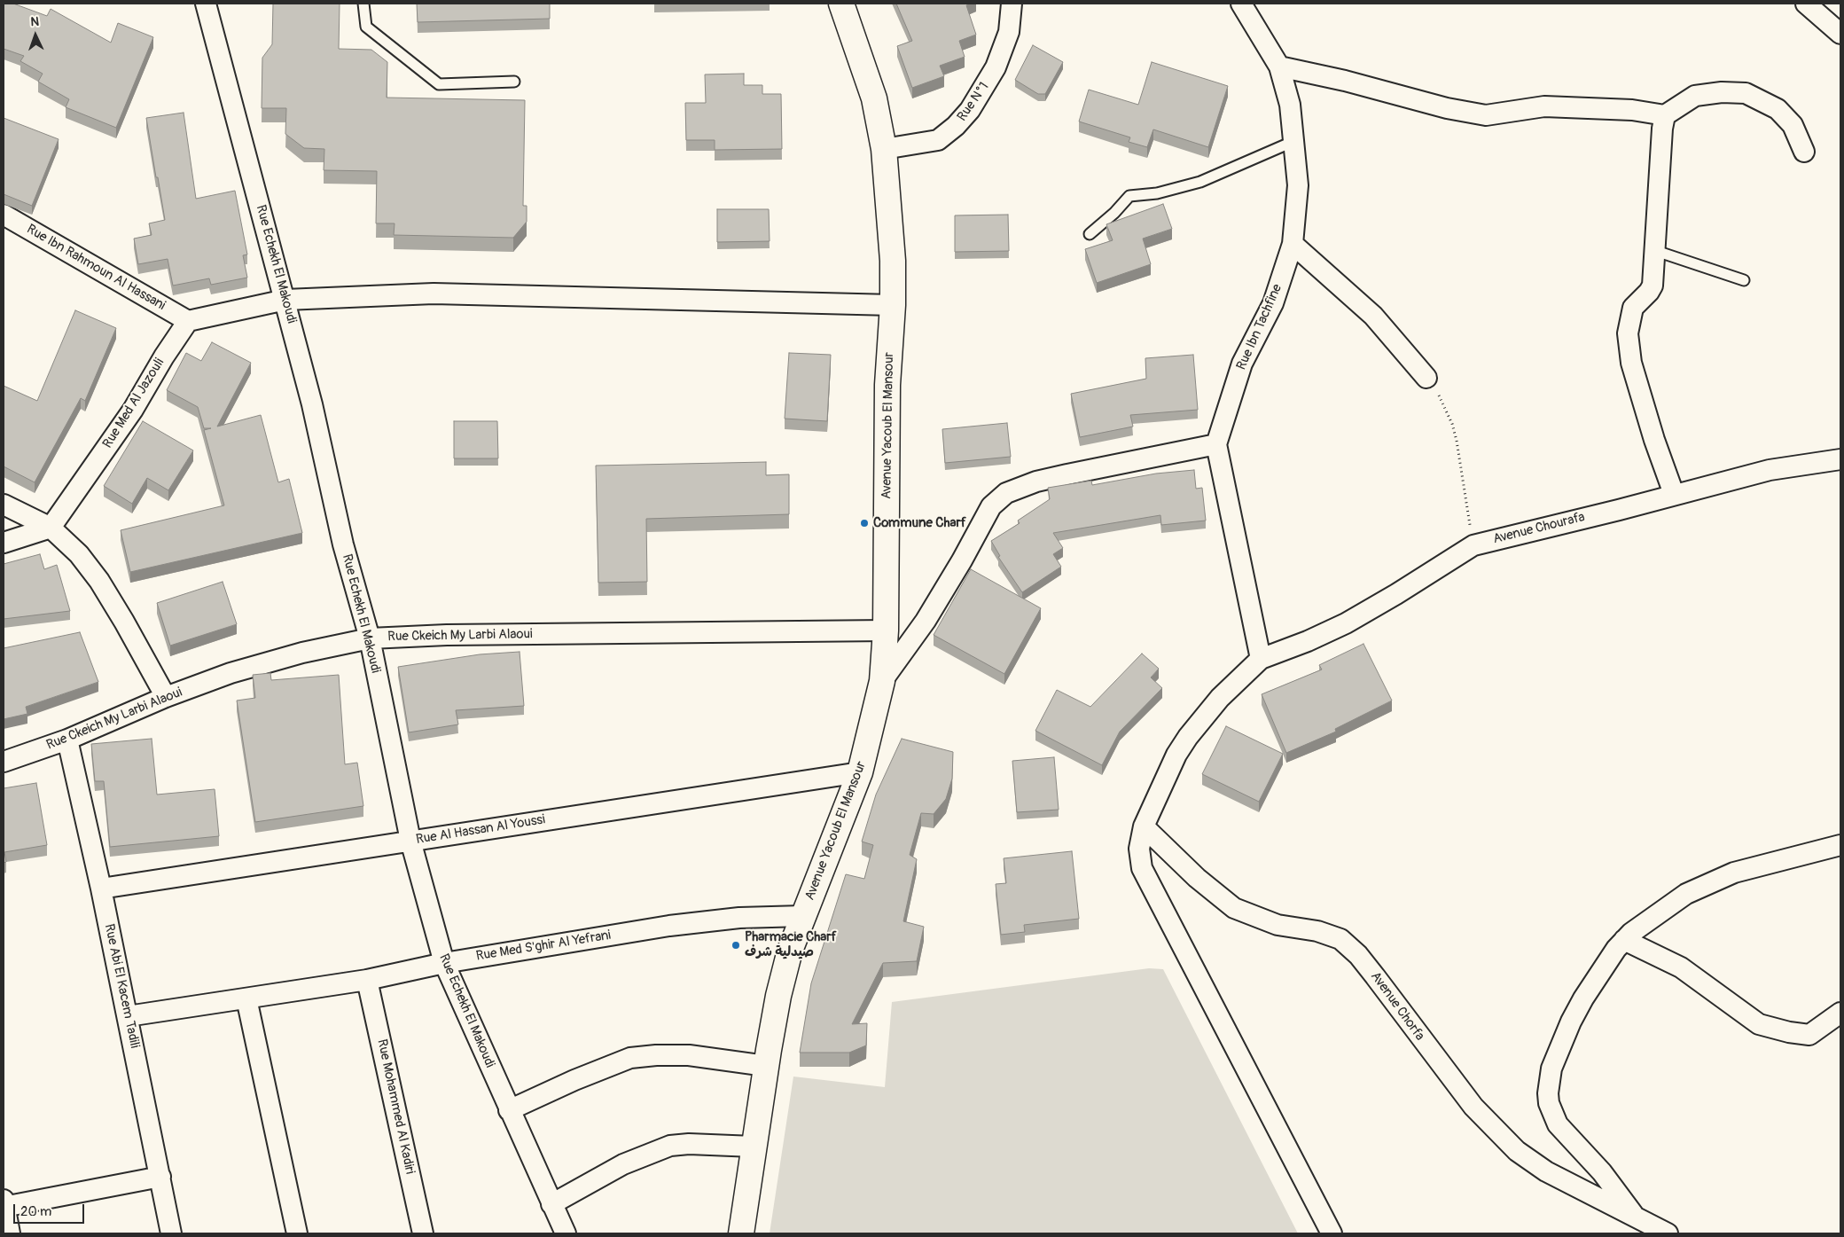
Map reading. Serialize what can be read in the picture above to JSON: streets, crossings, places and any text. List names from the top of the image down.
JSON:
{
  "streets": {
    "street": [
      "Rue N°1",
      "Rue Echekh El Makoudi",
      "Rue Ibn Rahmoun Al Hassani",
      "Rue Ibn Tachfine",
      "Rue Med Al Jazouli",
      "Avenue Yacoub El Mansour",
      "Avenue Chourafa",
      "Rue Ckeich My Larbi Alaoui",
      "Rue Al Hassan Al Youssi",
      "Rue Med S'ghir Al Yefrani",
      "Rue Abi El Kacem Tadili",
      "Avenue Chorfa",
      "Rue Mohammed Al Kadiri"
    ]
  },
  "crossings": [
    ["Rue N°1", "Avenue Yacoub El Mansour"],
    ["Rue Echekh El Makoudi", "Rue Ckeich My Larbi Alaoui"],
    ["Rue Echekh El Makoudi", "Rue Al Hassan Al Youssi"],
    ["Rue Echekh El Makoudi", "Rue Med S'ghir Al Yefrani"],
    ["Rue Ibn Rahmoun Al Hassani", "Rue Med Al Jazouli"],
    ["Rue Ibn Tachfine", "Avenue Chourafa"],
    ["Avenue Yacoub El Mansour", "Rue Ckeich My Larbi Alaoui"],
    ["Avenue Yacoub El Mansour", "Rue Al Hassan Al Youssi"],
    ["Avenue Yacoub El Mansour", "Rue Med S'ghir Al Yefrani"],
    ["Rue Ckeich My Larbi Alaoui", "Rue Abi El Kacem Tadili"],
    ["Rue Al Hassan Al Youssi", "Rue Abi El Kacem Tadili"],
    ["Rue Med S'ghir Al Yefrani", "Rue Abi El Kacem Tadili"],
    ["Rue Med S'ghir Al Yefrani", "Rue Mohammed Al Kadiri"]
  ],
  "places": ["Commune Charf", "Pharmacie Charf صيدلية شرف"],
  "scale_bar": "20 m",
  "north": "top"
}
